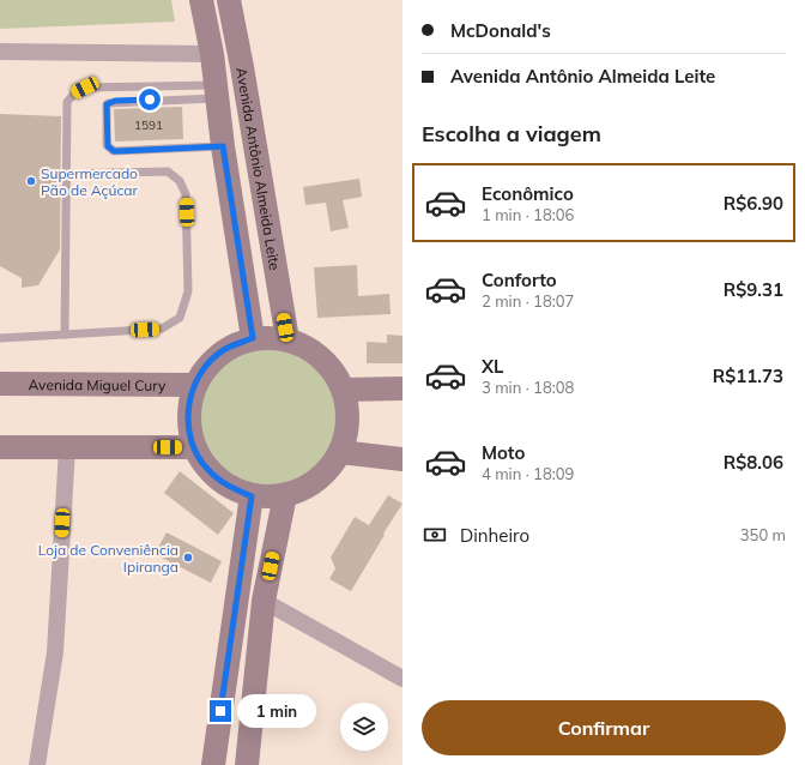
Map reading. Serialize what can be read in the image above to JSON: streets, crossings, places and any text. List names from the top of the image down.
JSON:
{
  "streets": {
    "main road": ["Avenida Antônio Almeida Leite", "Avenida Miguel Cury"]
  },
  "crossings": [
    ["Avenida Antônio Almeida Leite", "Avenida Miguel Cury"]
  ],
  "places": ["Supermercado Pão de Açúcar", "Loja de Conveniência Ipiranga"],
  "house_numbers": ["1591"],
  "page": {
    "banner": ["McDonald's", "Avenida Antônio Almeida Leite"],
    "heading": "Escolha a viagem",
    "list": [
      {
        "name": "Econômico",
        "note": "1 min · 18:06",
        "value": "R$6.90"
      },
      {
        "name": "Conforto",
        "note": "2 min · 18:07",
        "value": "R$9.31"
      },
      {
        "name": "XL",
        "note": "3 min · 18:08",
        "value": "R$11.73"
      },
      {
        "name": "Moto",
        "note": "4 min · 18:09",
        "value": "R$8.06"
      }
    ],
    "pay": ["Dinheiro", "350 m"],
    "buttons": "Confirmar",
    "bubble": "1 min"
  }
}
